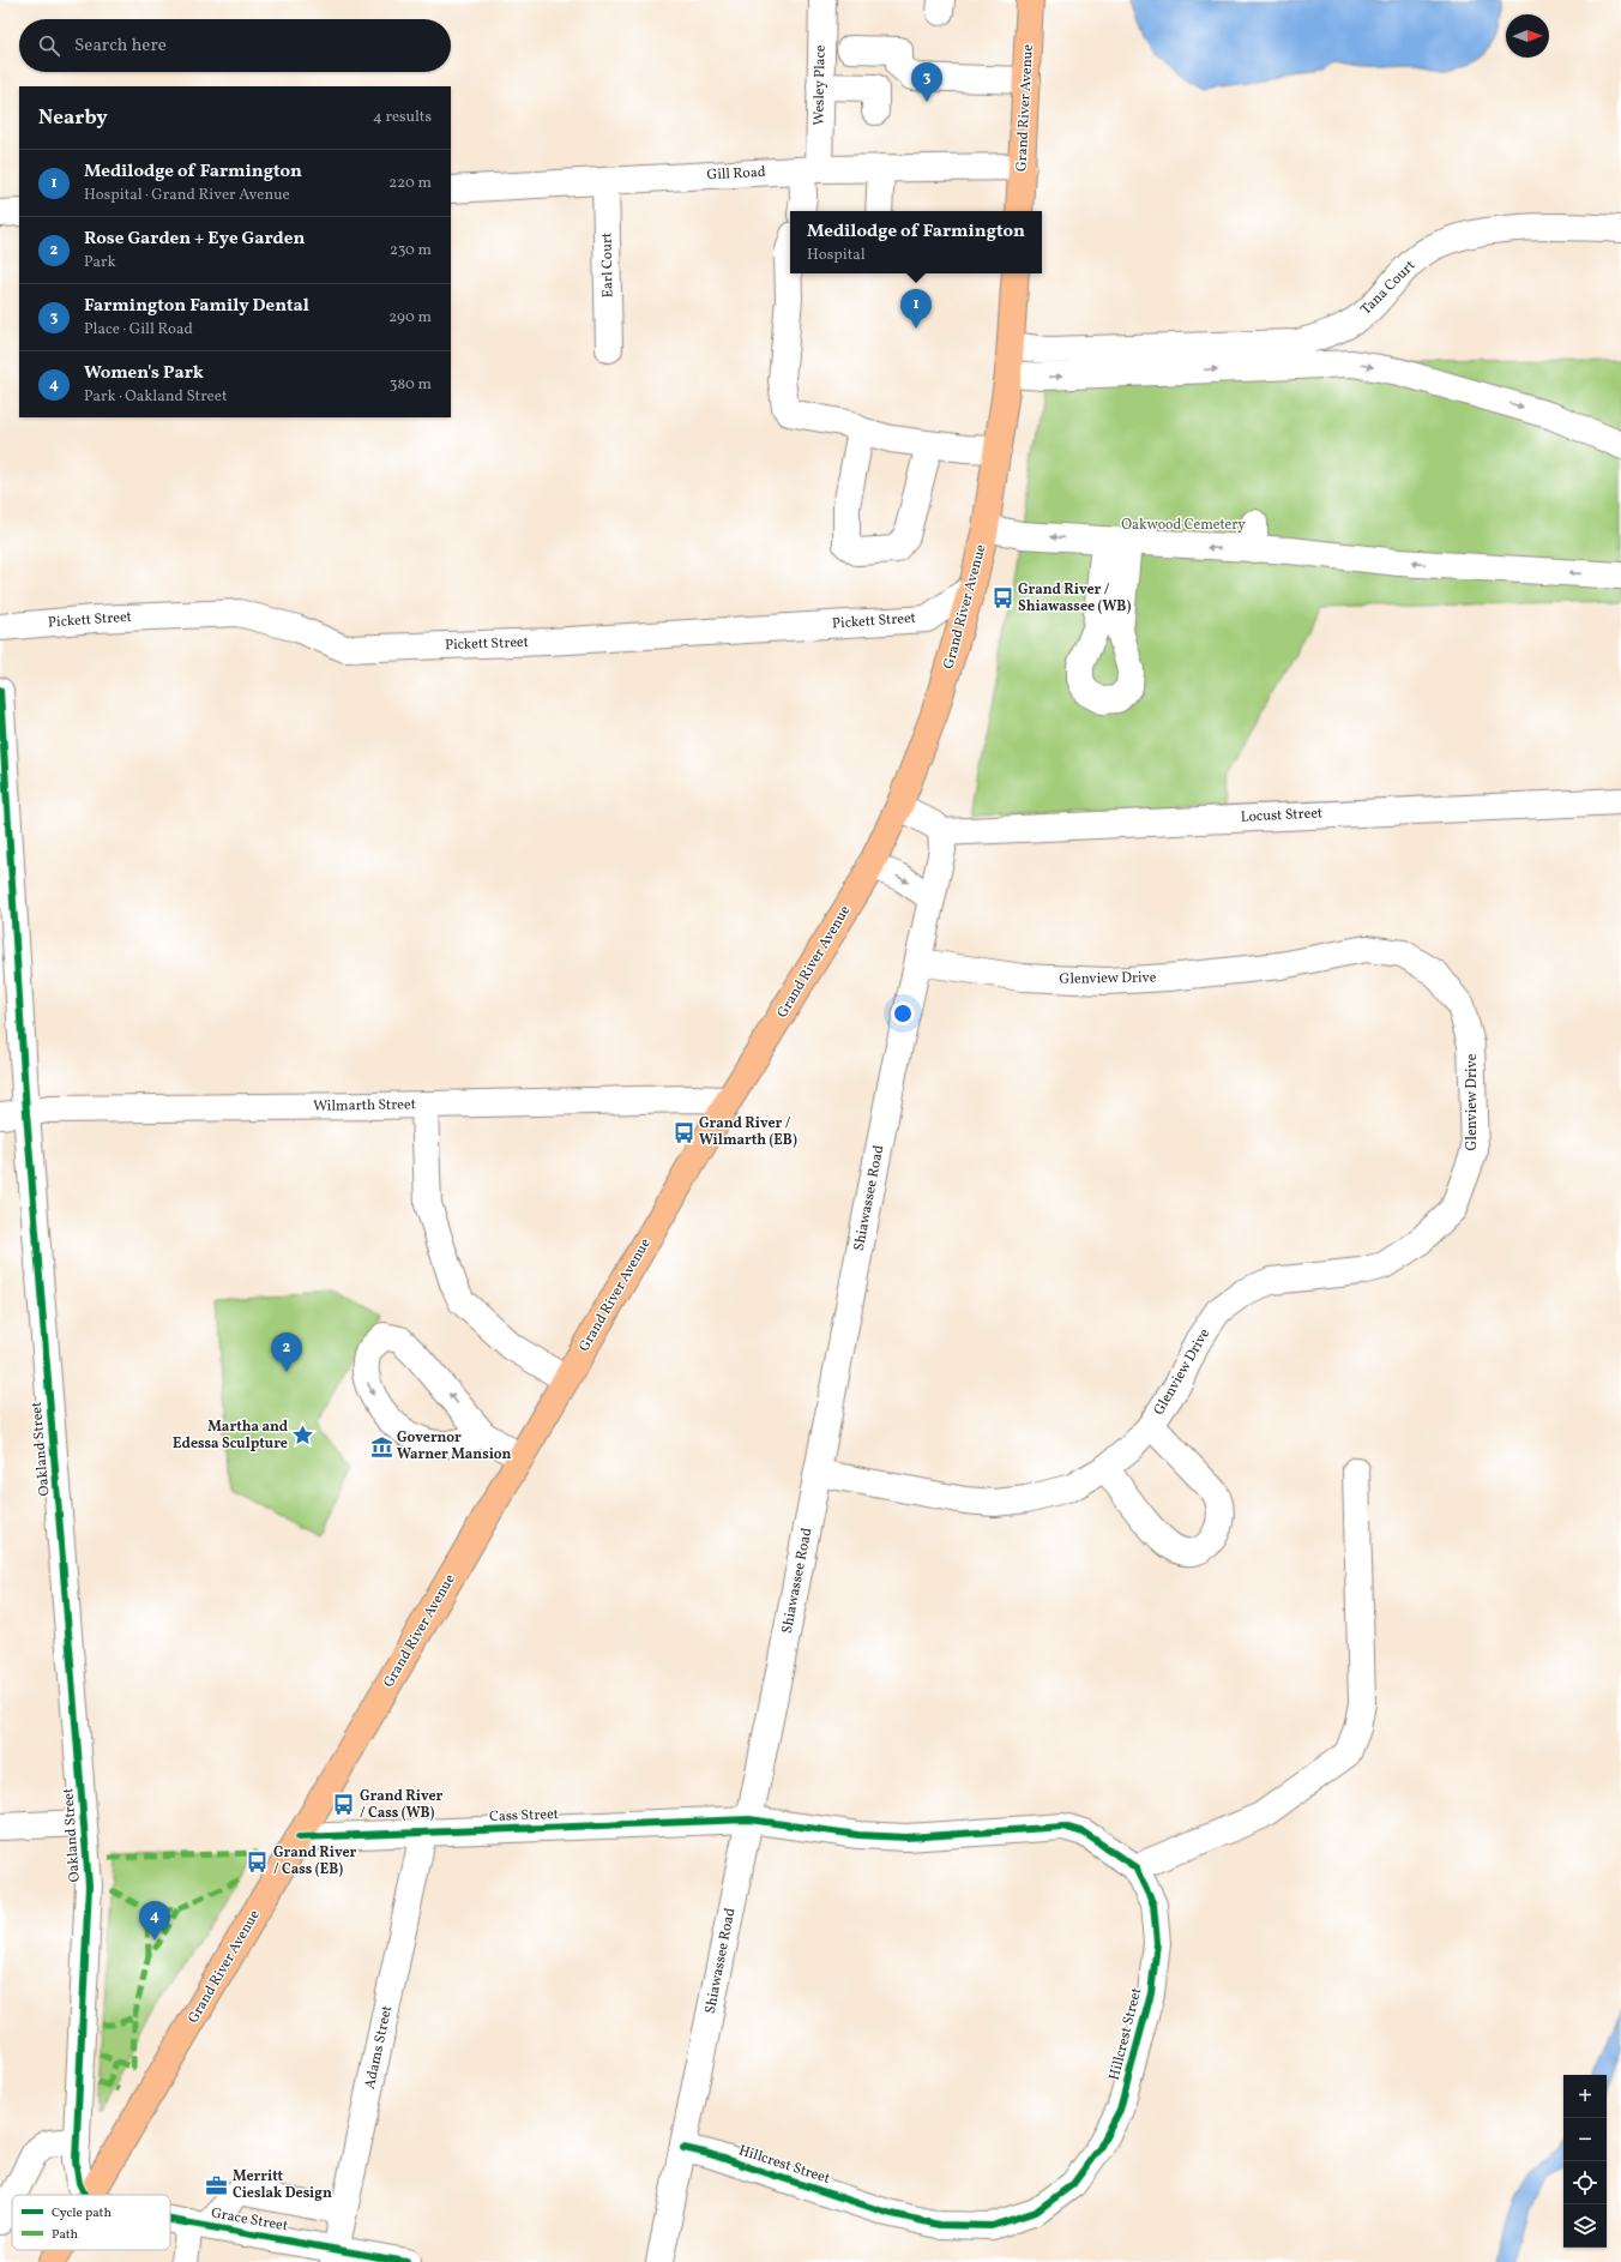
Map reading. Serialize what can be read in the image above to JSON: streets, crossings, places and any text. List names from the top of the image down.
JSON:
{
  "streets": {
    "main road": ["Grand River Avenue"],
    "street": [
      "Wesley Place",
      "Gill Road",
      "Earl Court",
      "Tana Court",
      "Pickett Street",
      "Locust Street",
      "Glenview Drive",
      "Wilmarth Street",
      "Shiawassee Road",
      "Oakland Street",
      "Cass Street",
      "Hillcrest Street",
      "Adams Street",
      "Grace Street"
    ]
  },
  "crossings": [
    ["Wesley Place", "Gill Road"],
    ["Grand River Avenue", "Gill Road"],
    ["Grand River Avenue", "Tana Court"],
    ["Grand River Avenue", "Pickett Street"],
    ["Grand River Avenue", "Wilmarth Street"],
    ["Grand River Avenue", "Cass Street"],
    ["Gill Road", "Earl Court"],
    ["Locust Street", "Shiawassee Road"],
    ["Glenview Drive", "Shiawassee Road"],
    ["Wilmarth Street", "Oakland Street"],
    ["Shiawassee Road", "Cass Street"],
    ["Shiawassee Road", "Hillcrest Street"],
    ["Cass Street", "Adams Street"],
    ["Adams Street", "Grace Street"]
  ],
  "parks": ["Oakwood Cemetery"],
  "places": {
    "bus stop": [
      "Grand River / Shiawassee (WB)",
      "Grand River / Wilmarth (EB)",
      "Grand River / Cass (WB)",
      "Grand River / Cass (EB)"
    ],
    "place": ["Martha and Edessa Sculpture"],
    "museum": ["Governor Warner Mansion"],
    "office": ["Merritt Cieslak Design"]
  },
  "legend": ["Cycle path", "Path"],
  "north": "right",
  "page": {
    "search": "Search here",
    "pins": [
      "3",
      "1",
      "2",
      "4"
    ],
    "heading": ["Nearby", "4 results"],
    "list": [
      {
        "mark": "1",
        "name": "Medilodge of Farmington",
        "note": "Hospital · Grand River Avenue",
        "value": "220 m"
      },
      {
        "mark": "2",
        "name": "Rose Garden + Eye Garden",
        "note": "Park",
        "value": "230 m"
      },
      {
        "mark": "3",
        "name": "Farmington Family Dental",
        "note": "Place · Gill Road",
        "value": "290 m"
      },
      {
        "mark": "4",
        "name": "Women's Park",
        "note": "Park · Oakland Street",
        "value": "380 m"
      }
    ],
    "popup": ["Medilodge of Farmington", "Hospital"],
    "map_buttons": ["+", "−"]
  }
}
